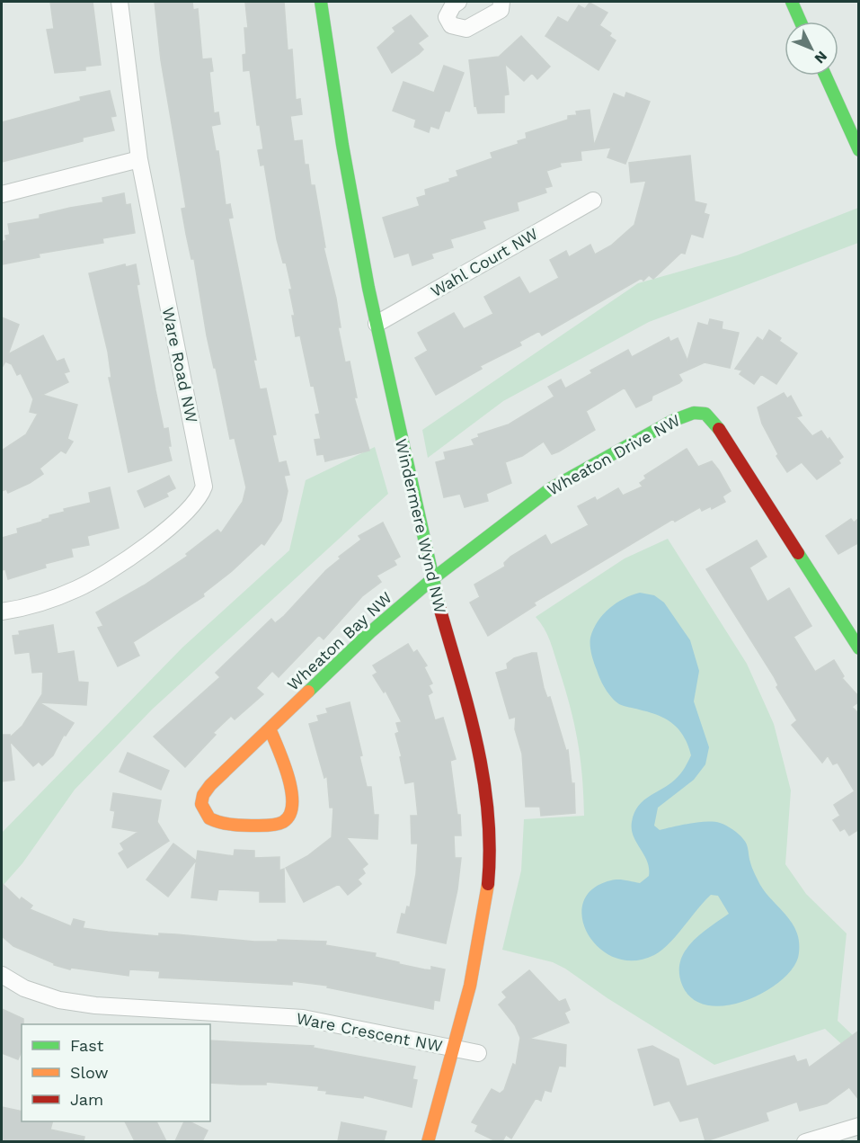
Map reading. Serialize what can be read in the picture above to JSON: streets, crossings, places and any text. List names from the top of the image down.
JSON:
{
  "streets": {
    "street": [
      "Wahl Court NW",
      "Ware Road NW",
      "Wheaton Drive NW",
      "Windermere Wynd NW",
      "Wheaton Bay NW",
      "Ware Crescent NW"
    ]
  },
  "crossings": [
    ["Wahl Court NW", "Windermere Wynd NW"],
    ["Wheaton Drive NW", "Windermere Wynd NW"],
    ["Wheaton Drive NW", "Wheaton Bay NW"],
    ["Windermere Wynd NW", "Wheaton Bay NW"],
    ["Windermere Wynd NW", "Ware Crescent NW"]
  ],
  "legend": ["Fast", "Slow", "Jam"],
  "north": "bottom right"
}
